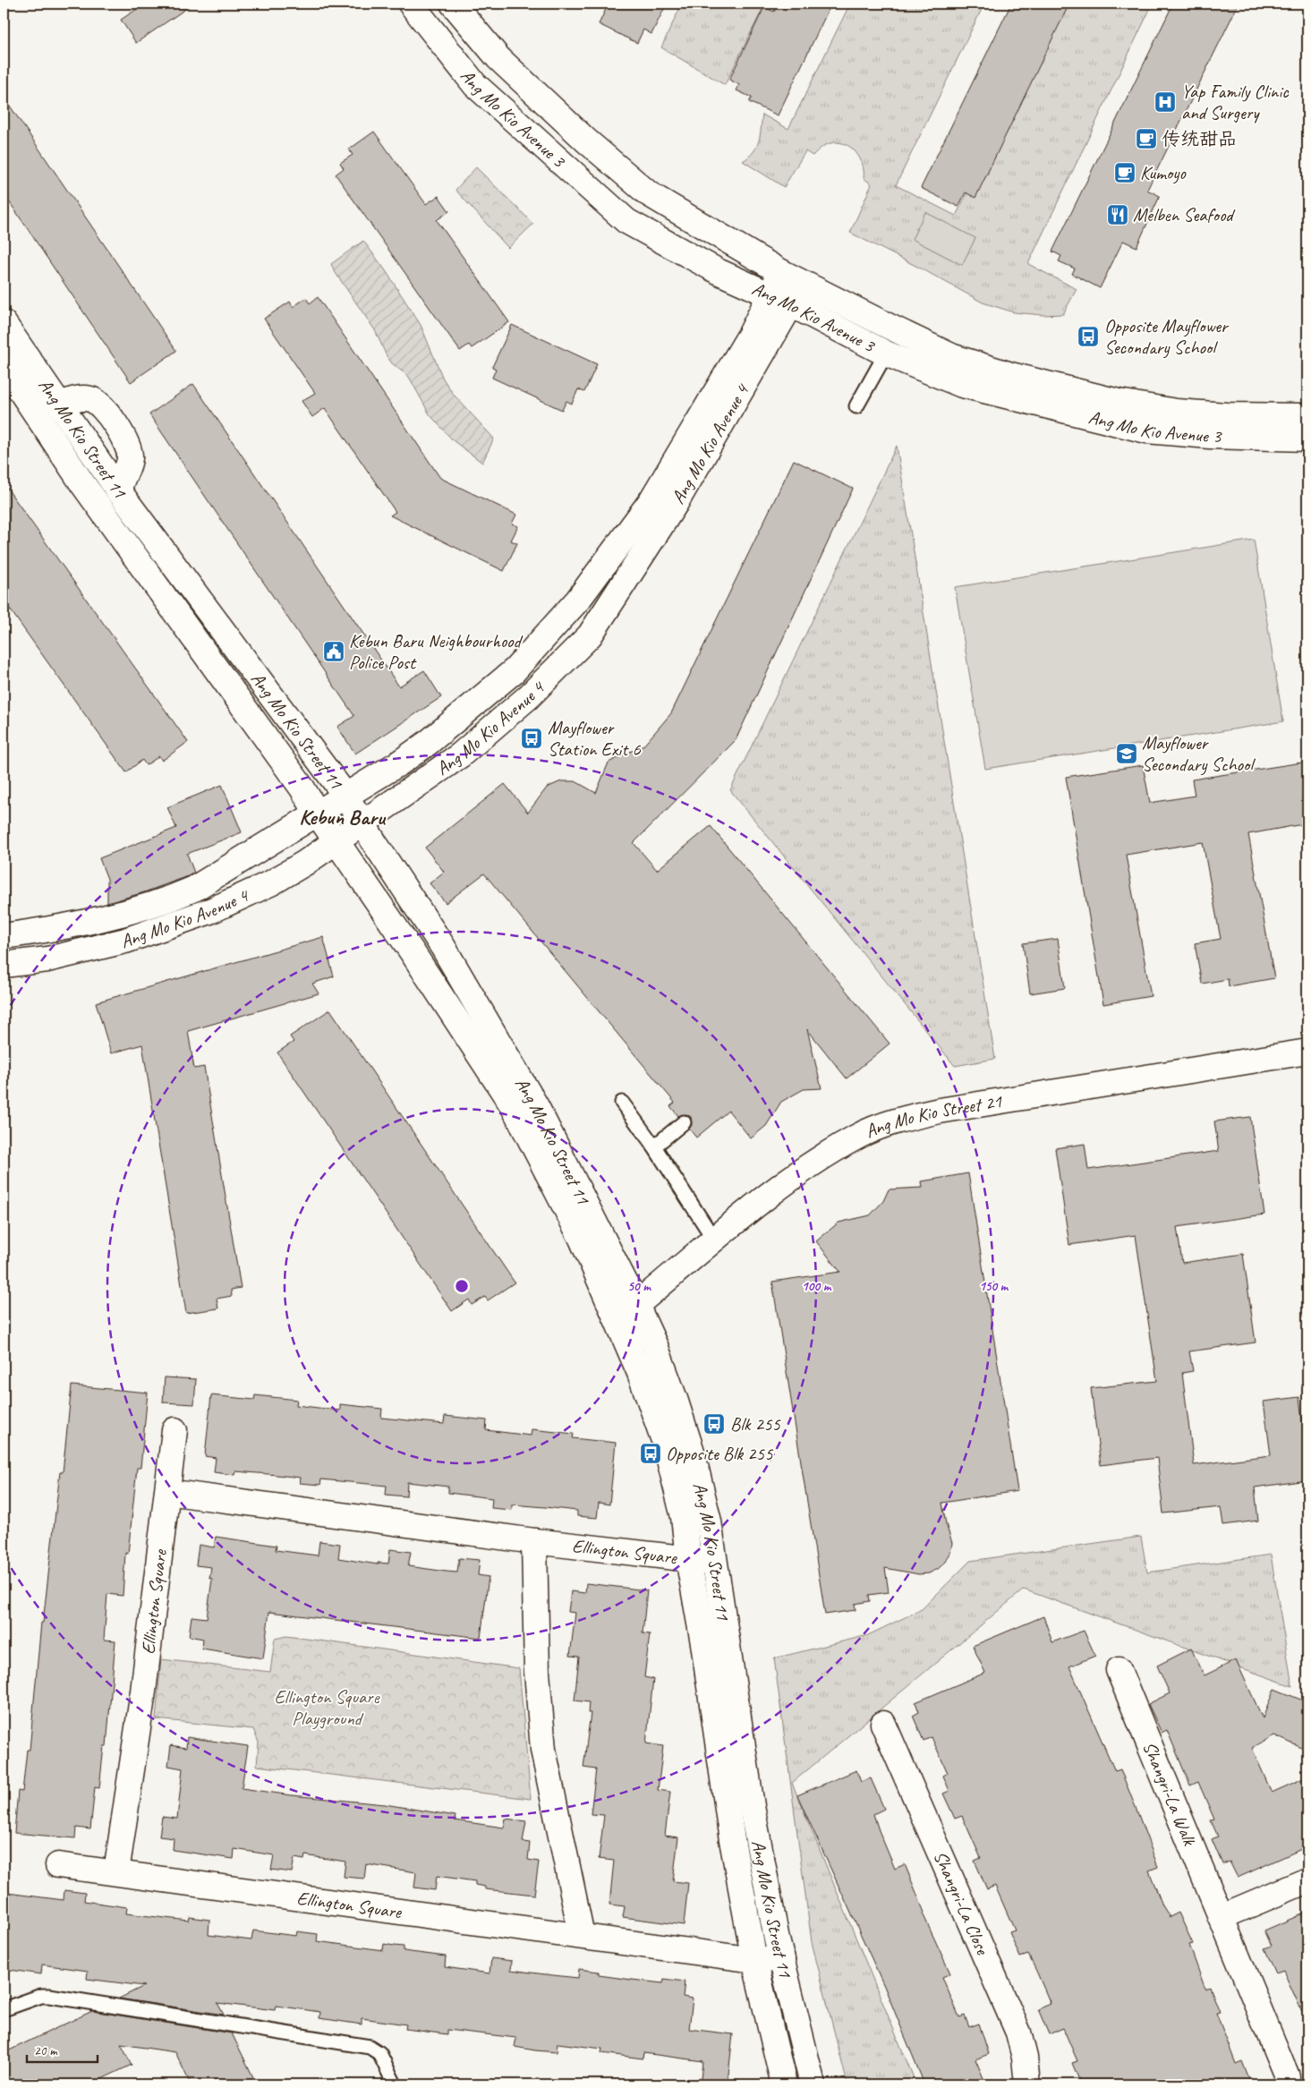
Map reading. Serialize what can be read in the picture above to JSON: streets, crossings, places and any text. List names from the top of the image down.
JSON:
{
  "streets": {
    "street": [
      "Ang Mo Kio Avenue 3",
      "Ang Mo Kio Street 11",
      "Ang Mo Kio Avenue 4",
      "Ang Mo Kio Street 21",
      "Ellington Square",
      "Shangri-La Walk",
      "Shangri-La Close"
    ]
  },
  "crossings": [
    ["Ang Mo Kio Avenue 3", "Ang Mo Kio Avenue 4"],
    ["Ang Mo Kio Street 11", "Ang Mo Kio Avenue 4"],
    ["Ang Mo Kio Street 11", "Ang Mo Kio Street 21"],
    ["Ang Mo Kio Street 11", "Ellington Square"]
  ],
  "districts": ["Kebun Baru"],
  "parks": ["Ellington Square Playground"],
  "places": {
    "hospital": ["Yap Family Clinic and Surgery"],
    "cafe": ["传统甜品", "Kumoyo"],
    "restaurant": ["Melben Seafood"],
    "bus stop": [
      "Opposite Mayflower Secondary School",
      "Mayflower Station Exit 6",
      "Blk 255",
      "Opposite Blk 255"
    ],
    "public building": ["Kebun Baru Neighbourhood Police Post"],
    "school or university": ["Mayflower Secondary School"]
  },
  "scale_bar": "20 m",
  "rings": ["50 m", "100 m", "150 m"]
}
